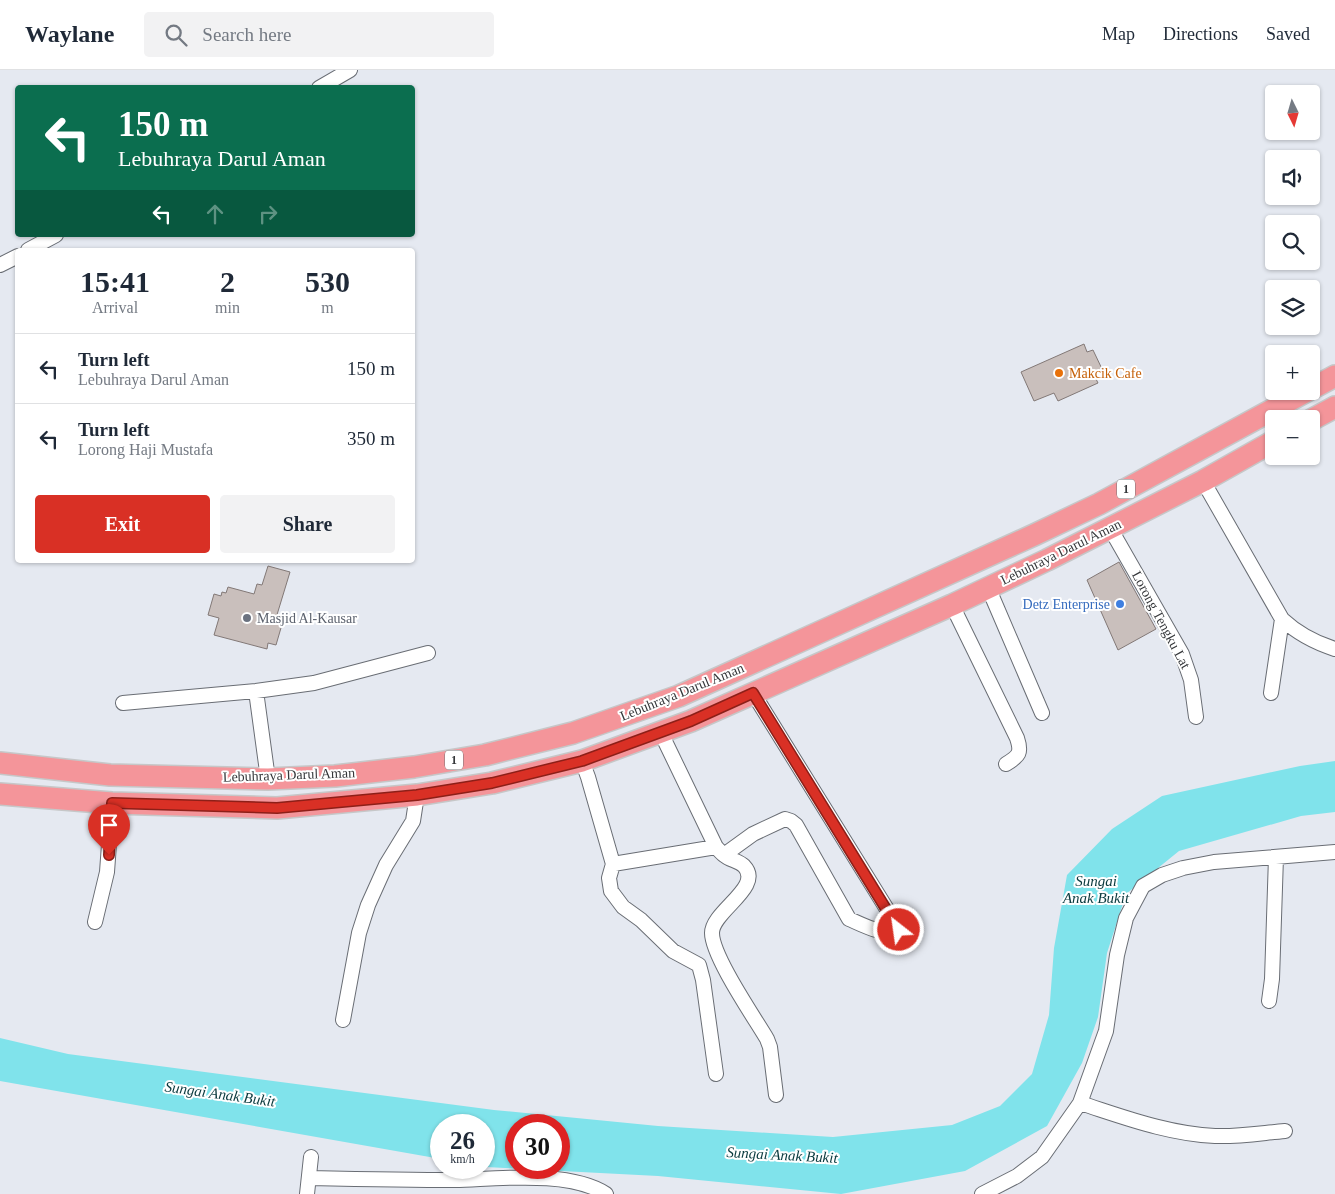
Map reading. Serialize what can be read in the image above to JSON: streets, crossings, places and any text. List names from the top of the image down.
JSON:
{
  "streets": {
    "highway": ["1", "Lebuhraya Darul Aman"],
    "street": ["Lorong Tengku Lat"]
  },
  "crossings": [
    ["Lebuhraya Darul Aman", "Lorong Tengku Lat"]
  ],
  "water": ["Sungai Anak Bukit"],
  "places": ["Makcik Cafe", "Detz Enterprise", "Masjid Al-Kausar"],
  "north": "bottom",
  "page": {
    "header": "Waylane",
    "search": "Search here",
    "nav": ["Map", "Directions", "Saved"],
    "map_buttons": ["+", "−"],
    "turn": ["150 m", "Lebuhraya Darul Aman"],
    "eta": [
      "15:41",
      "Arrival",
      "2",
      "min",
      "530",
      "m"
    ],
    "list": [
      {
        "name": "Turn left",
        "note": "Lebuhraya Darul Aman",
        "value": "150 m"
      },
      {
        "name": "Turn left",
        "note": "Lorong Haji Mustafa",
        "value": "350 m"
      }
    ],
    "buttons": ["Exit", "Share"],
    "speed": "26 km/h",
    "limit": "30"
  }
}
